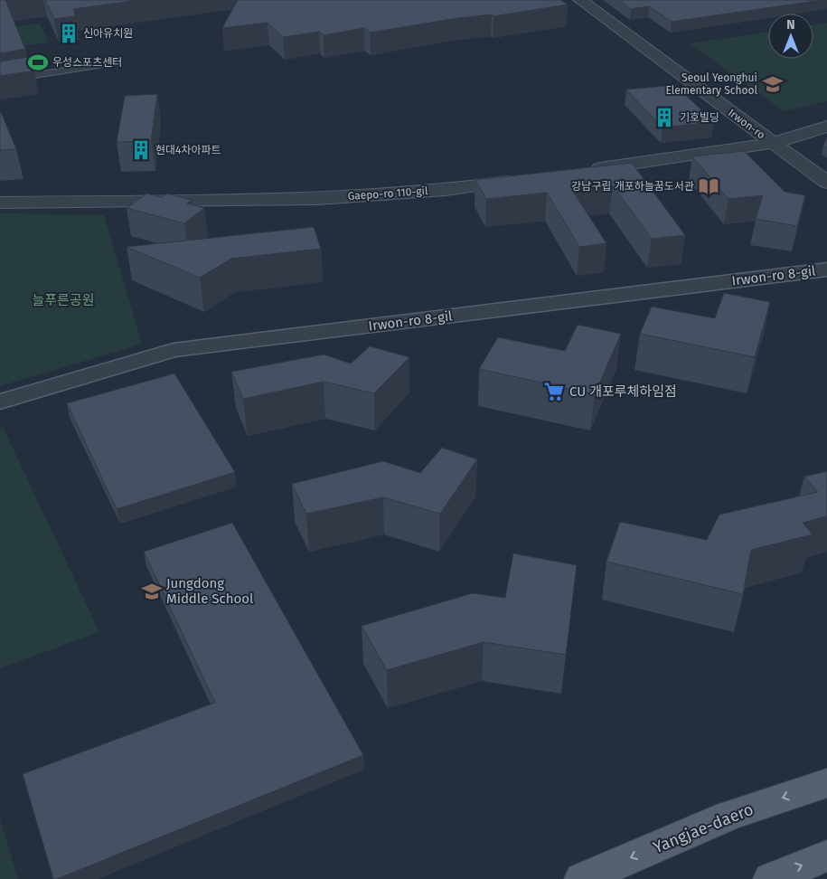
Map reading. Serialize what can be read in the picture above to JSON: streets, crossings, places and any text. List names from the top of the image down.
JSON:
{
  "streets": {
    "main road": ["Yangjae-daero"],
    "street": ["Irwon-ro", "Gaepo-ro 110-gil", "Irwon-ro 8-gil"]
  },
  "one_way": ["Yangjae-daero"],
  "parks": ["늘푸른공원"],
  "places": {
    "building": ["신아유치원", "기호빌딩", "현대4차아파트"],
    "sports": ["우성스포츠센터"],
    "school or university": ["Seoul Yeonghui Elementary School", "Jungdong Middle School"],
    "library": ["강남구립 개포하늘꿈도서관"],
    "supermarket": ["CU 개포루체하임점"]
  },
  "north": "top"
}
